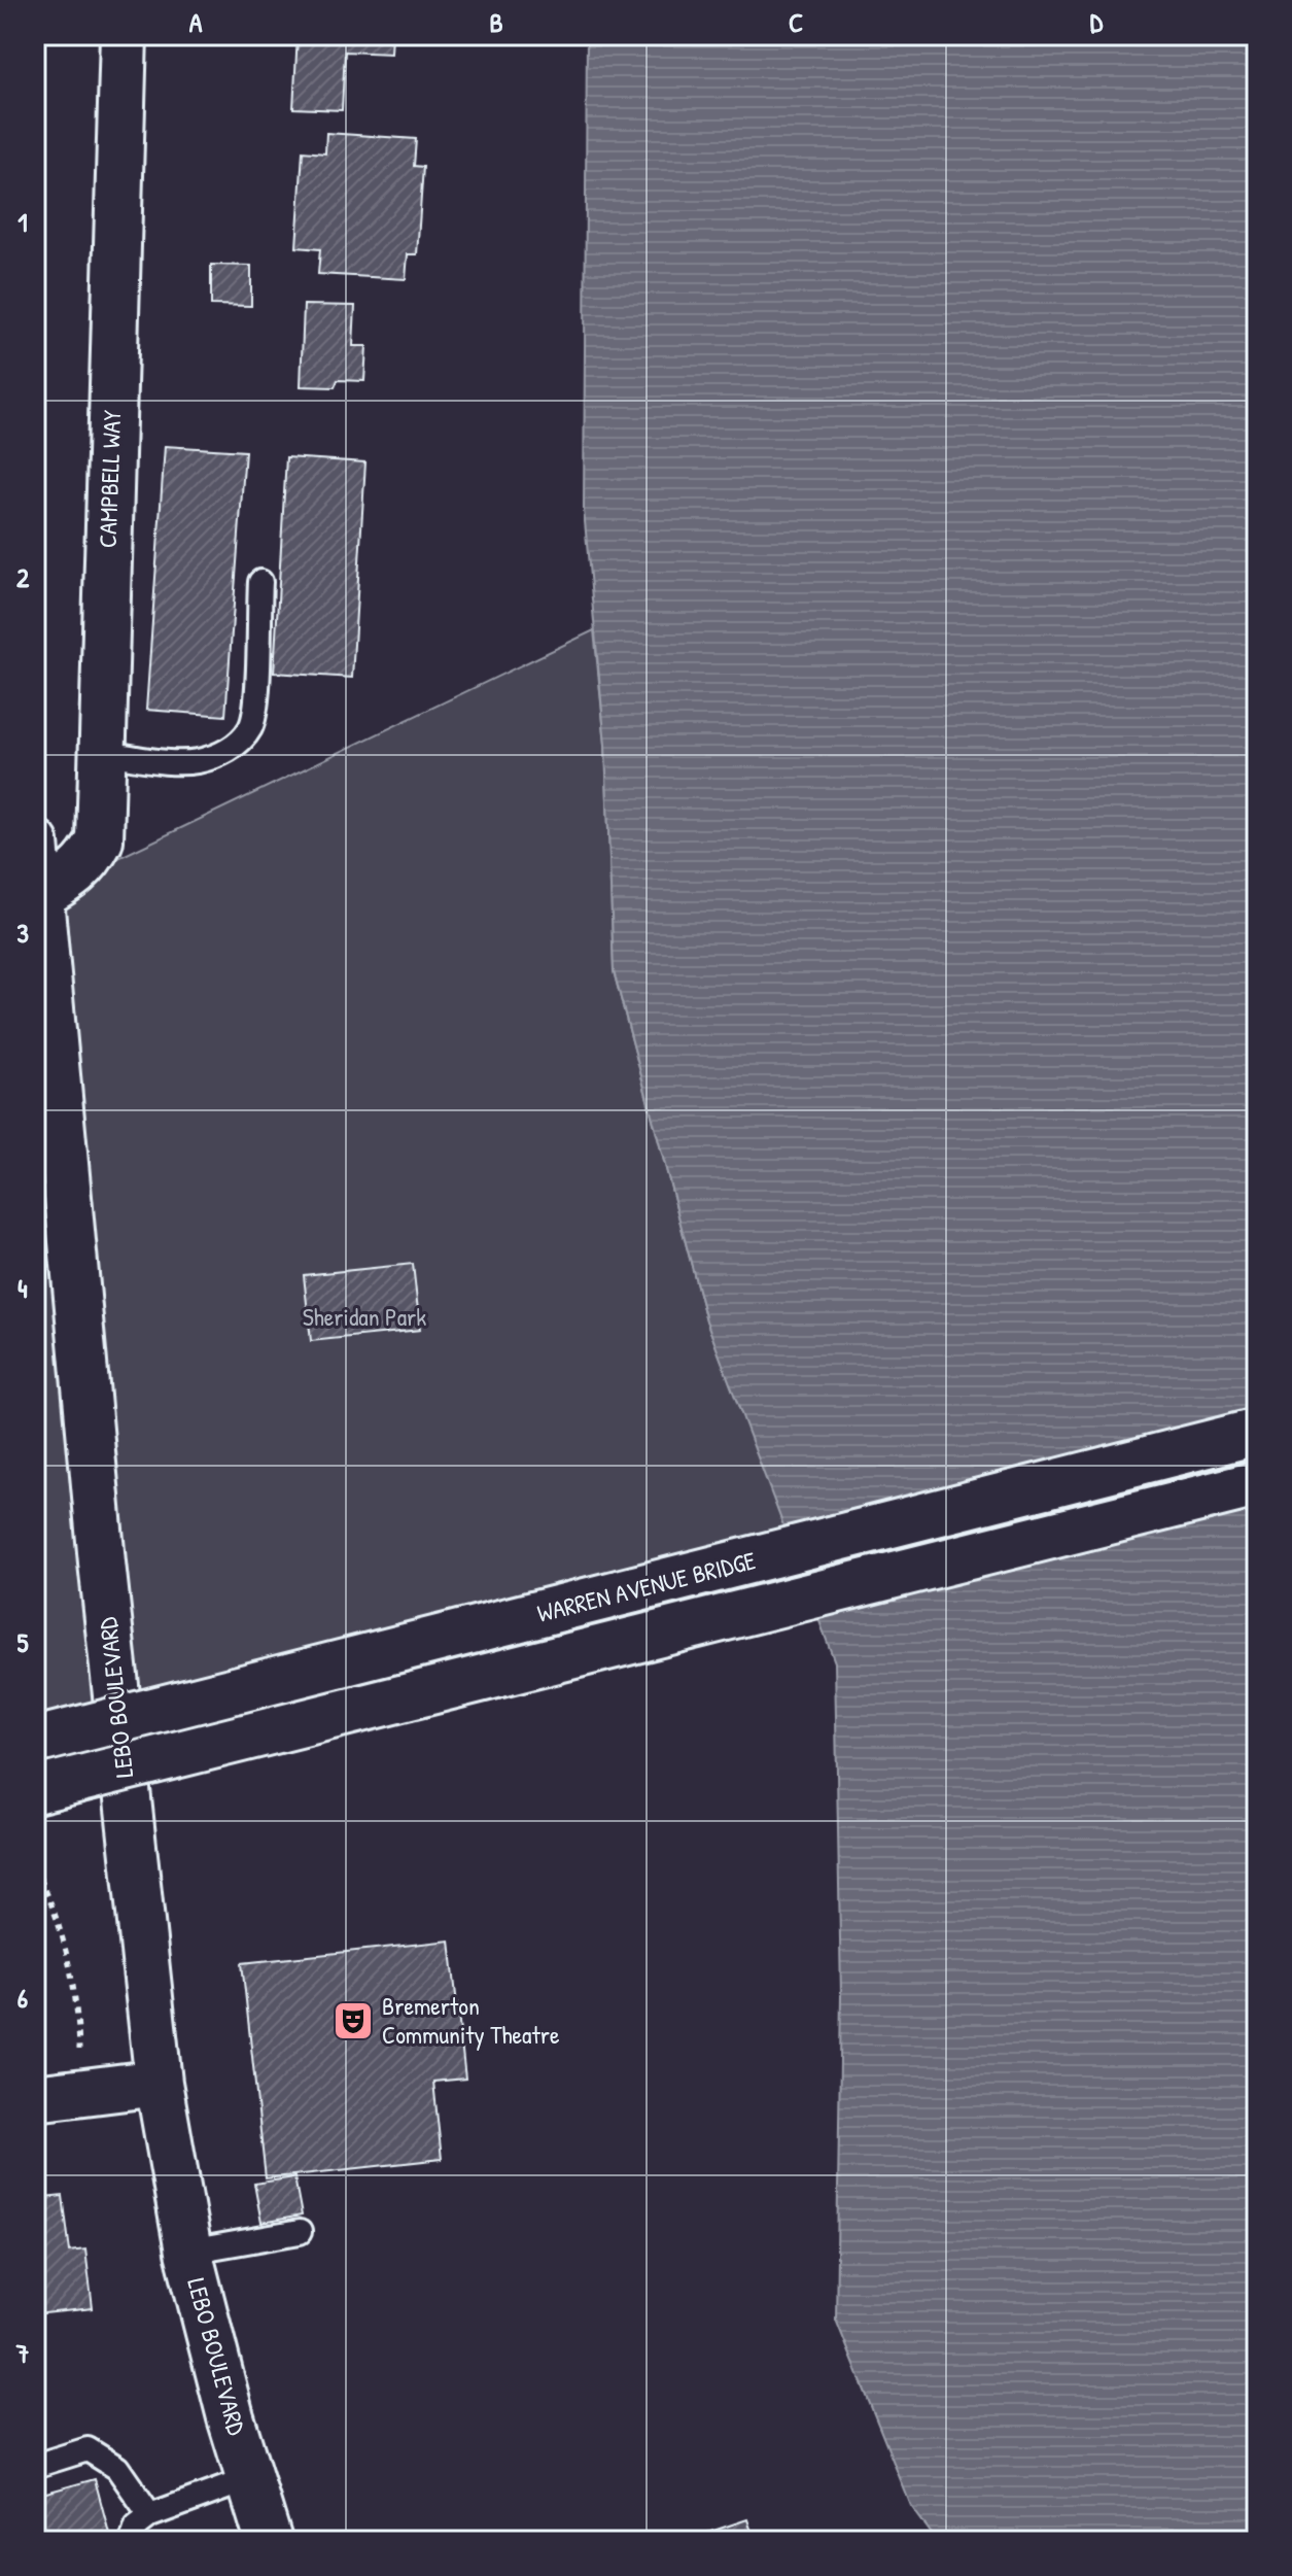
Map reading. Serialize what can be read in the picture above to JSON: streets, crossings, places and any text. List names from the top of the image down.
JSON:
{
  "streets": {
    "main road": ["CAMPBELL WAY", "WARREN AVENUE BRIDGE", "LEBO BOULEVARD"]
  },
  "crossings": [
    ["CAMPBELL WAY", "LEBO BOULEVARD"]
  ],
  "parks": ["Sheridan Park"],
  "places": {
    "theatre": ["Bremerton Community Theatre"]
  },
  "grid": {
    "columns": [
      "A",
      "B",
      "C",
      "D"
    ],
    "rows": [
      "1",
      "2",
      "3",
      "4",
      "5",
      "6",
      "7"
    ]
  }
}
